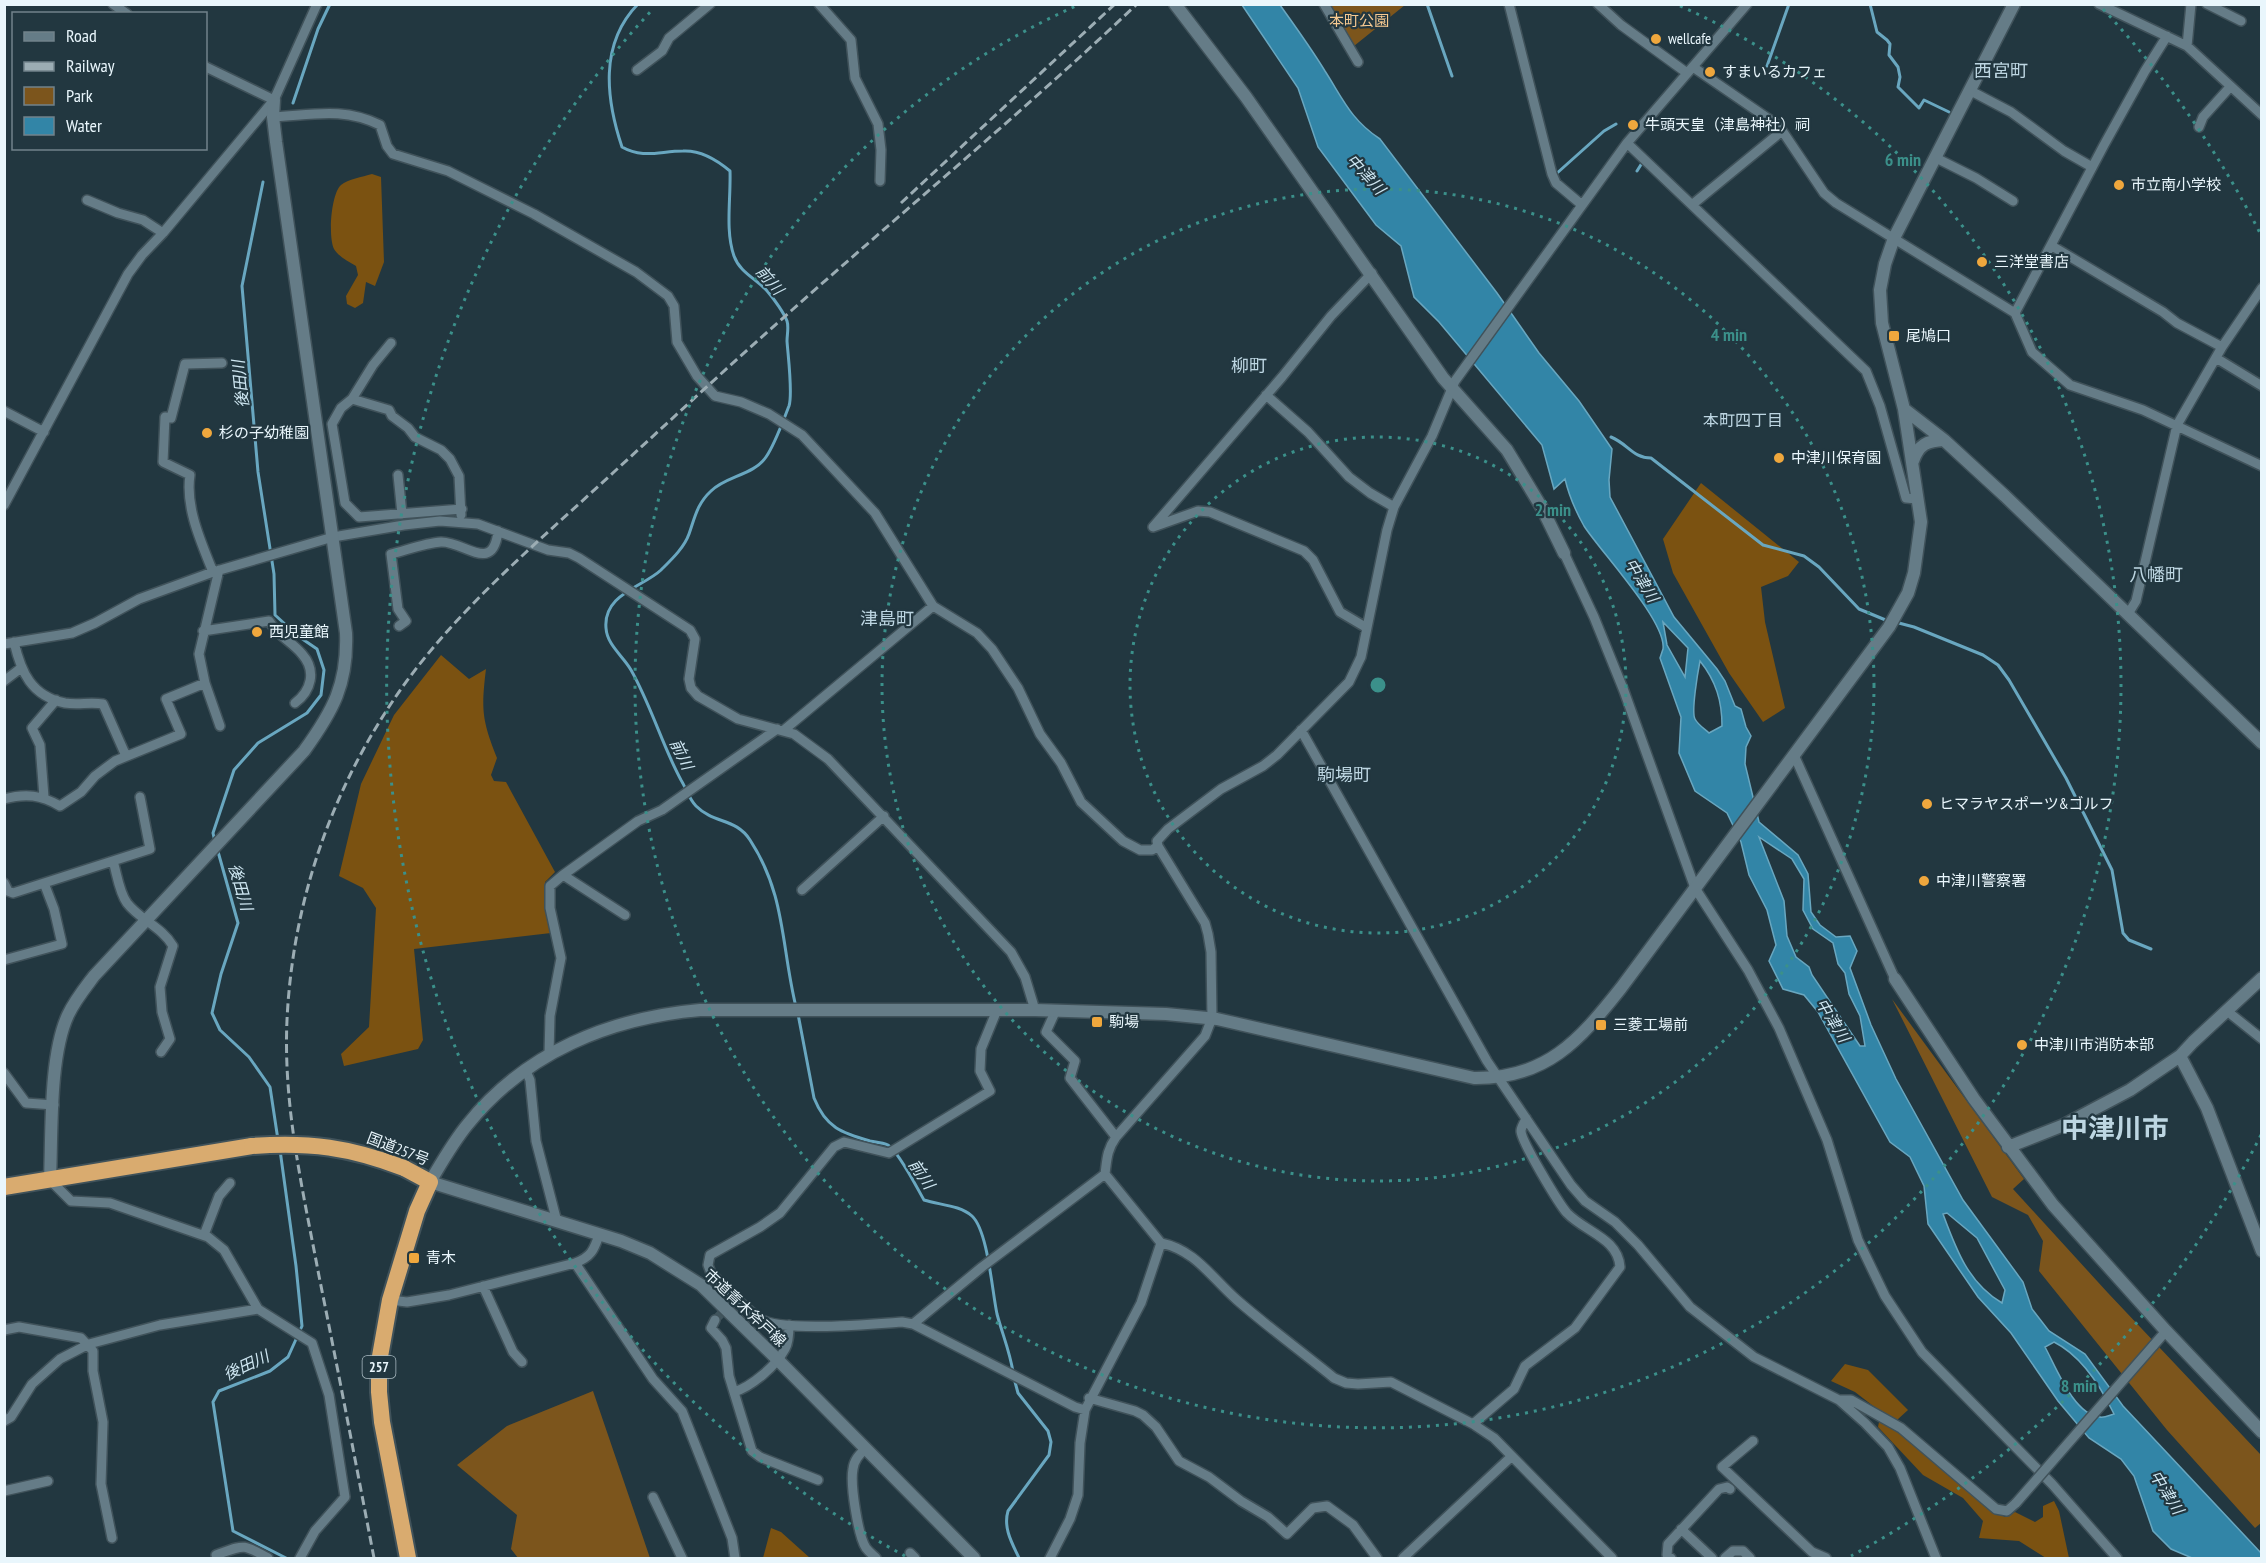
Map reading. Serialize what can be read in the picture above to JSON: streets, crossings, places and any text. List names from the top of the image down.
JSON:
{
  "streets": {
    "highway": ["国道257号", "257"],
    "street": ["市道青木斧戸線"]
  },
  "crossings": [
    ["国道257号", "市道青木斧戸線"]
  ],
  "districts": [
    "西宮町",
    "柳町",
    "本町四丁目",
    "八幡町",
    "津島町",
    "駒場町",
    "中津川市"
  ],
  "water": ["中津川", "前川", "後田川"],
  "parks": ["本町公園"],
  "places": {
    "other": [
      "wellcafe",
      "すまいるカフェ",
      "牛頭天皇（津島神社）祠",
      "市立南小学校",
      "三洋堂書店",
      "杉の子幼稚園",
      "中津川保育園",
      "西児童館",
      "ヒマラヤスポーツ&ゴルフ",
      "中津川警察署",
      "中津川市消防本部"
    ],
    "transit": [
      "尾鳩口",
      "駒場",
      "三菱工場前",
      "青木"
    ]
  },
  "legend": [
    "Road",
    "Railway",
    "Park",
    "Water"
  ],
  "rings": [
    "6 min",
    "4 min",
    "2 min",
    "8 min"
  ]
}
